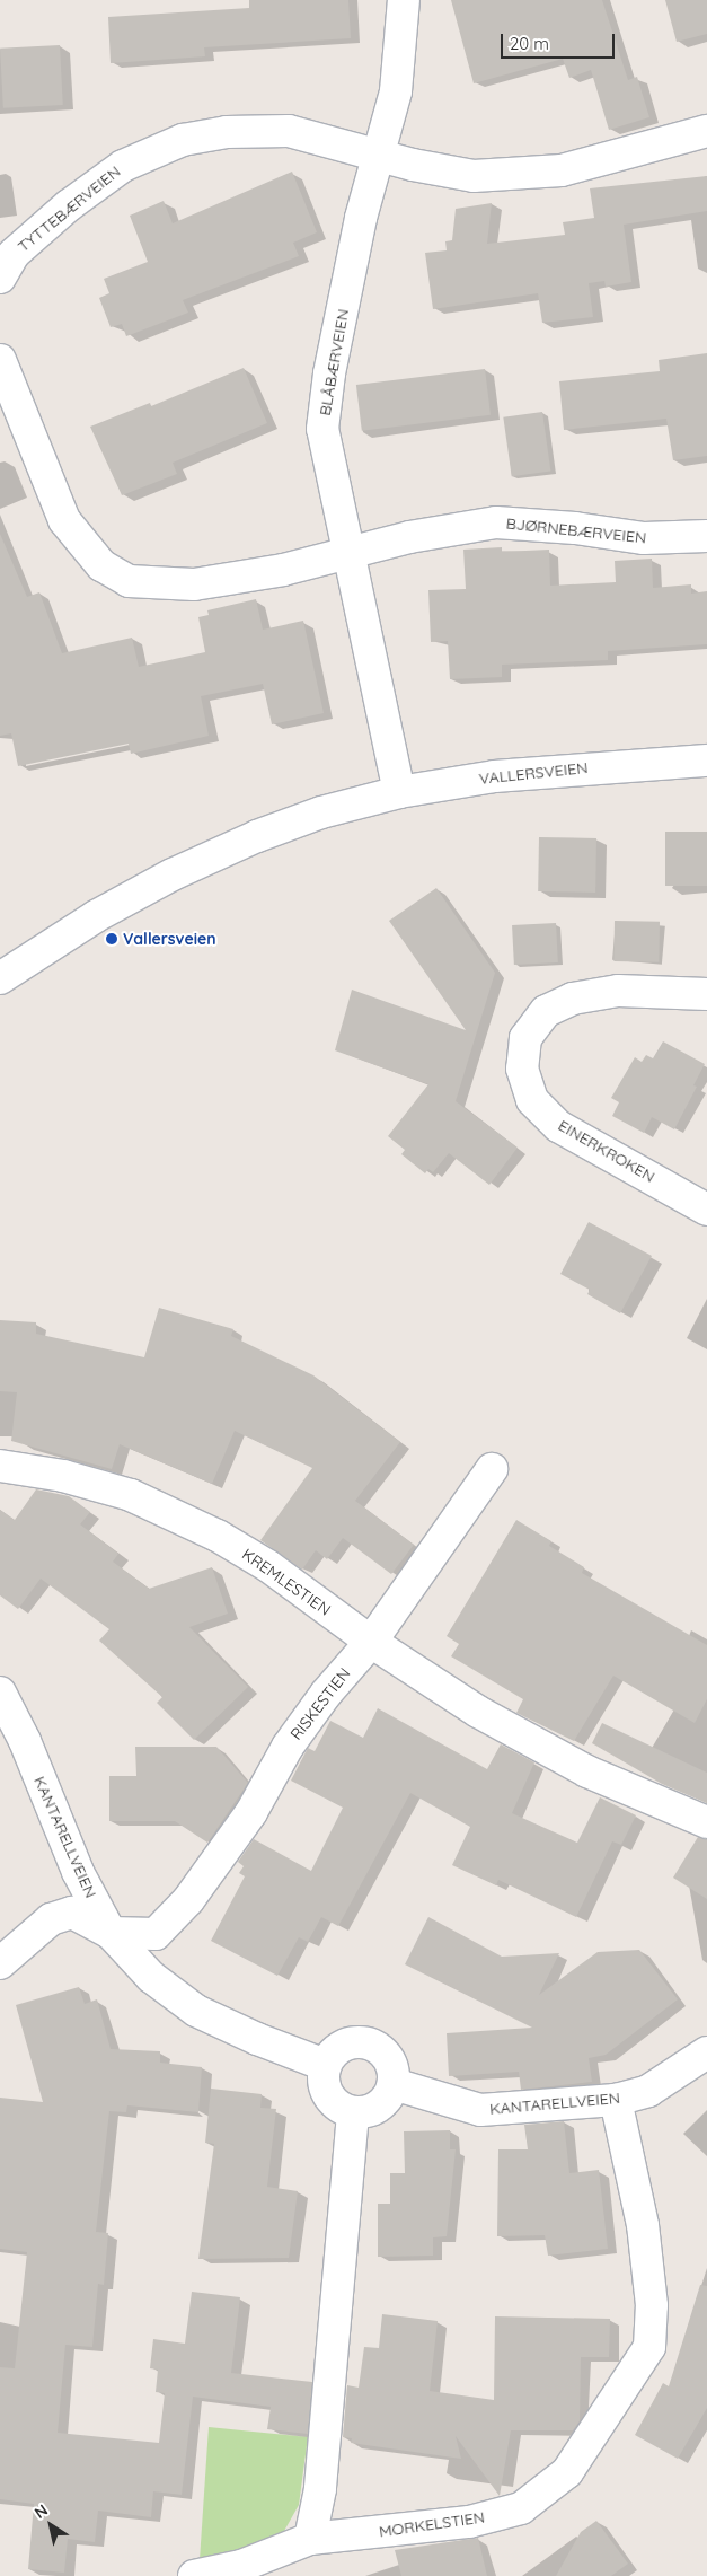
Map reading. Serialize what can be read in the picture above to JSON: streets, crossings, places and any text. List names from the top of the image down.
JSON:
{
  "streets": {
    "street": [
      "TYTTEBÆRVEIEN",
      "BLÅBÆRVEIEN",
      "BJØRNEBÆRVEIEN",
      "VALLERSVEIEN",
      "EINERKROKEN",
      "KREMLESTIEN",
      "RISKESTIEN",
      "KANTARELLVEIEN",
      "MORKELSTIEN"
    ]
  },
  "crossings": [
    ["TYTTEBÆRVEIEN", "BLÅBÆRVEIEN"],
    ["BLÅBÆRVEIEN", "BJØRNEBÆRVEIEN"],
    ["BLÅBÆRVEIEN", "VALLERSVEIEN"],
    ["KREMLESTIEN", "RISKESTIEN"],
    ["RISKESTIEN", "KANTARELLVEIEN"],
    ["KANTARELLVEIEN", "MORKELSTIEN"]
  ],
  "places": ["Vallersveien"],
  "scale_bar": "20 m",
  "north": "top left"
}
